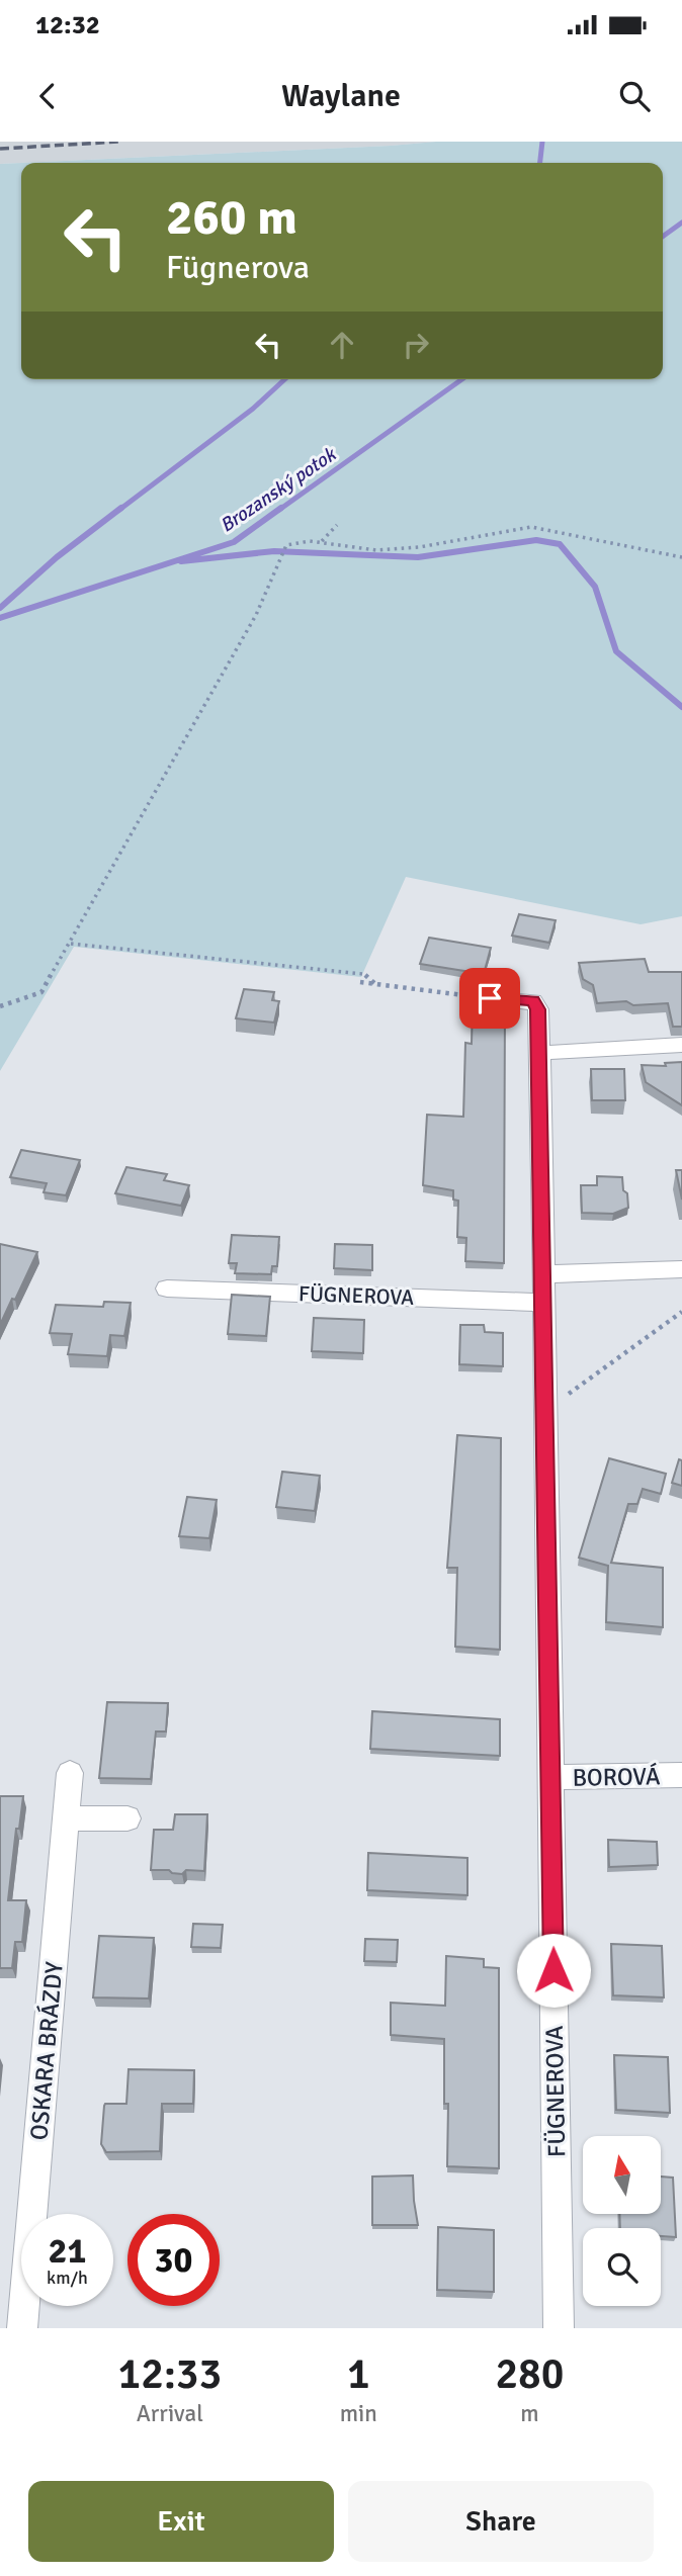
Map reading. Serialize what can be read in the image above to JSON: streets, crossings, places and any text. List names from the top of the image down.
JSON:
{
  "streets": {
    "street": ["FÜGNEROVA", "BOROVÁ", "OSKARA BRÁZDY"]
  },
  "crossings": [
    ["FÜGNEROVA", "BOROVÁ"]
  ],
  "water": ["Brozanský potok"],
  "north": "top",
  "page": {
    "status": "12:32",
    "header": "Waylane",
    "turn": ["260 m", "Fügnerova"],
    "speed": "21 km/h",
    "limit": "30",
    "eta": [
      "12:33",
      "Arrival",
      "1",
      "min",
      "280",
      "m"
    ],
    "buttons": ["Exit", "Share"]
  }
}
